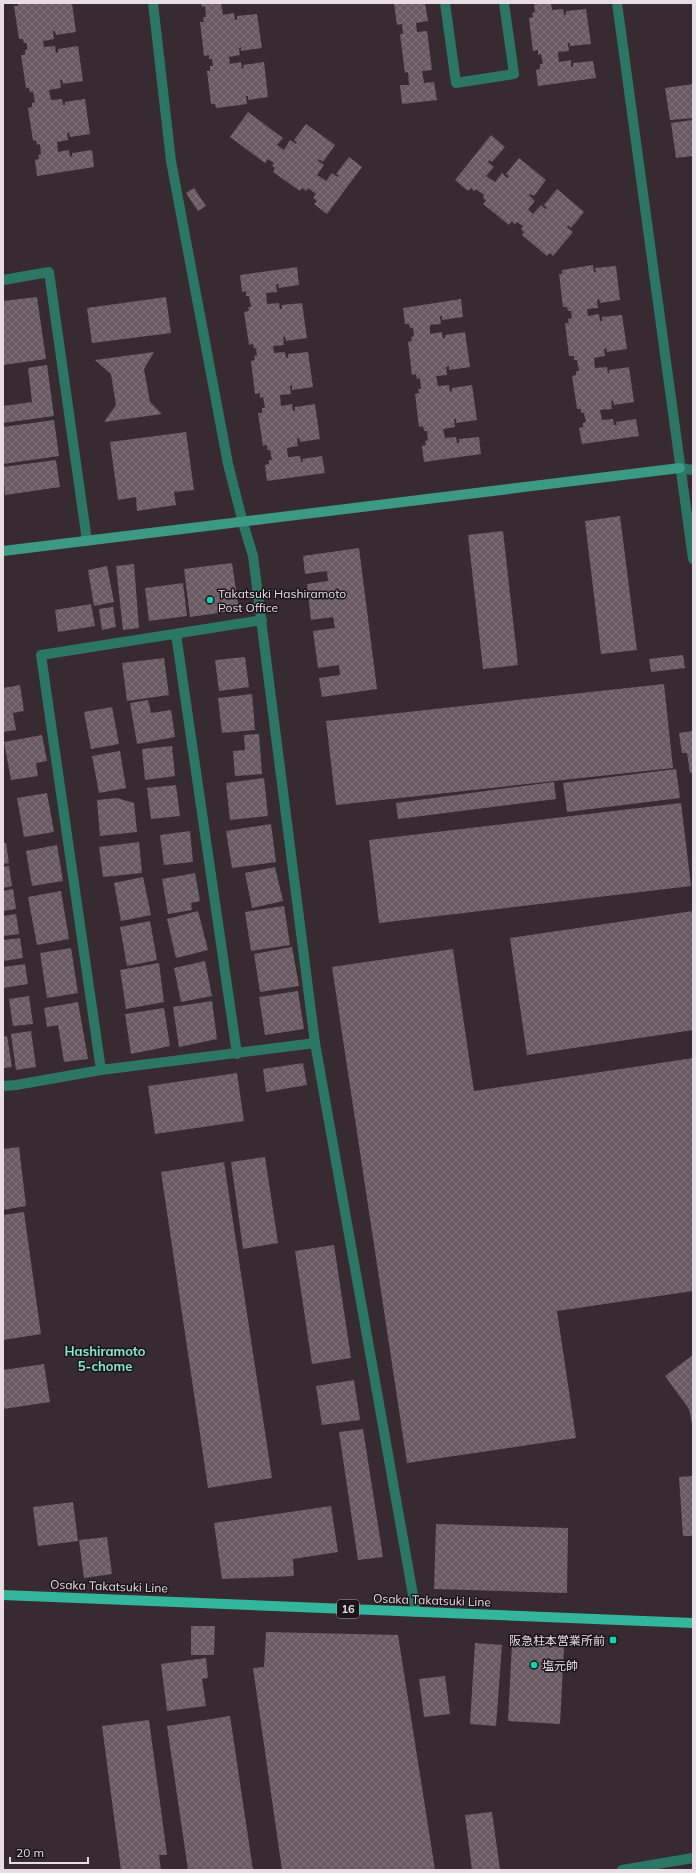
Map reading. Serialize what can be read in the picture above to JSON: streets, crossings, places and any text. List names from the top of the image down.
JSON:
{
  "streets": {
    "main road": ["Osaka Takatsuki Line", "16"]
  },
  "districts": ["Hashiramoto 5-chome"],
  "places": {
    "other": ["Takatsuki Hashiramoto Post Office", "塩元帥"],
    "transit": ["阪急柱本営業所前"]
  },
  "scale_bar": "20 m"
}
